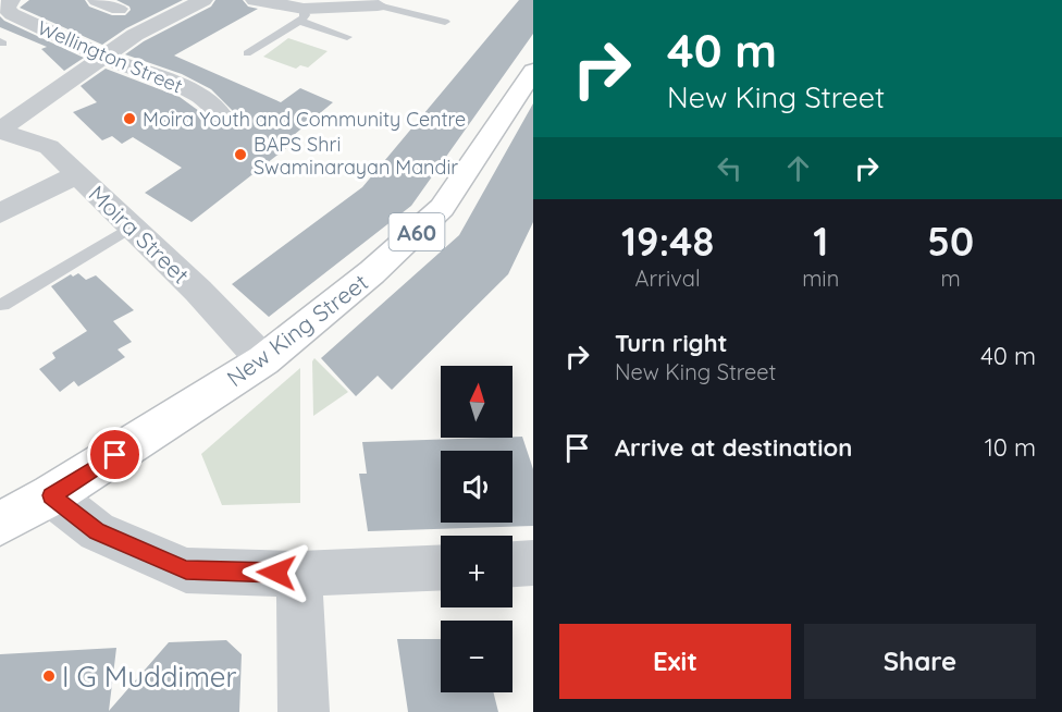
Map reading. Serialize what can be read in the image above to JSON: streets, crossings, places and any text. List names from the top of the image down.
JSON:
{
  "streets": {
    "main road": ["A60", "New King Street"],
    "street": ["Wellington Street", "Moira Street"]
  },
  "crossings": [
    ["Moira Street", "New King Street"]
  ],
  "places": ["Moira Youth and Community Centre", "BAPS Shri Swaminarayan Mandir", "I G Muddimer"],
  "north": "top",
  "page": {
    "turn": ["40 m", "New King Street"],
    "eta": [
      "19:48",
      "Arrival",
      "1",
      "min",
      "50",
      "m"
    ],
    "list": [
      {
        "name": "Turn right",
        "note": "New King Street",
        "value": "40 m"
      },
      {
        "name": "Arrive at destination",
        "value": "10 m"
      }
    ],
    "map_buttons": ["+", "−"],
    "buttons": ["Exit", "Share"]
  }
}
